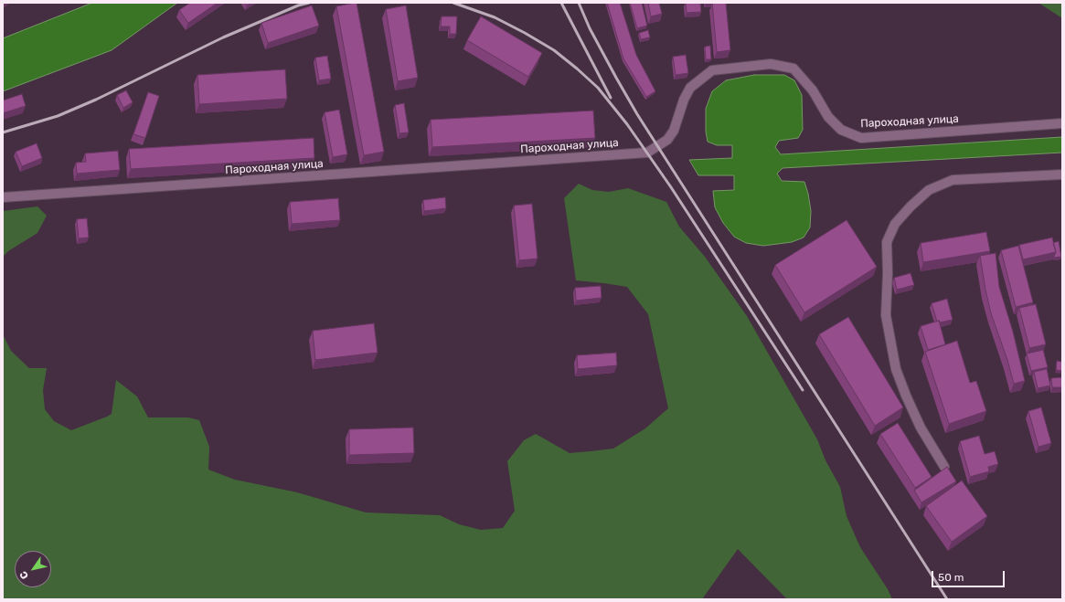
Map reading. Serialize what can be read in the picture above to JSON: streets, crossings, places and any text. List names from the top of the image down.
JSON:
{
  "streets": {
    "street": ["Пароходная улица"]
  },
  "scale_bar": "50 m",
  "north": "bottom left"
}
